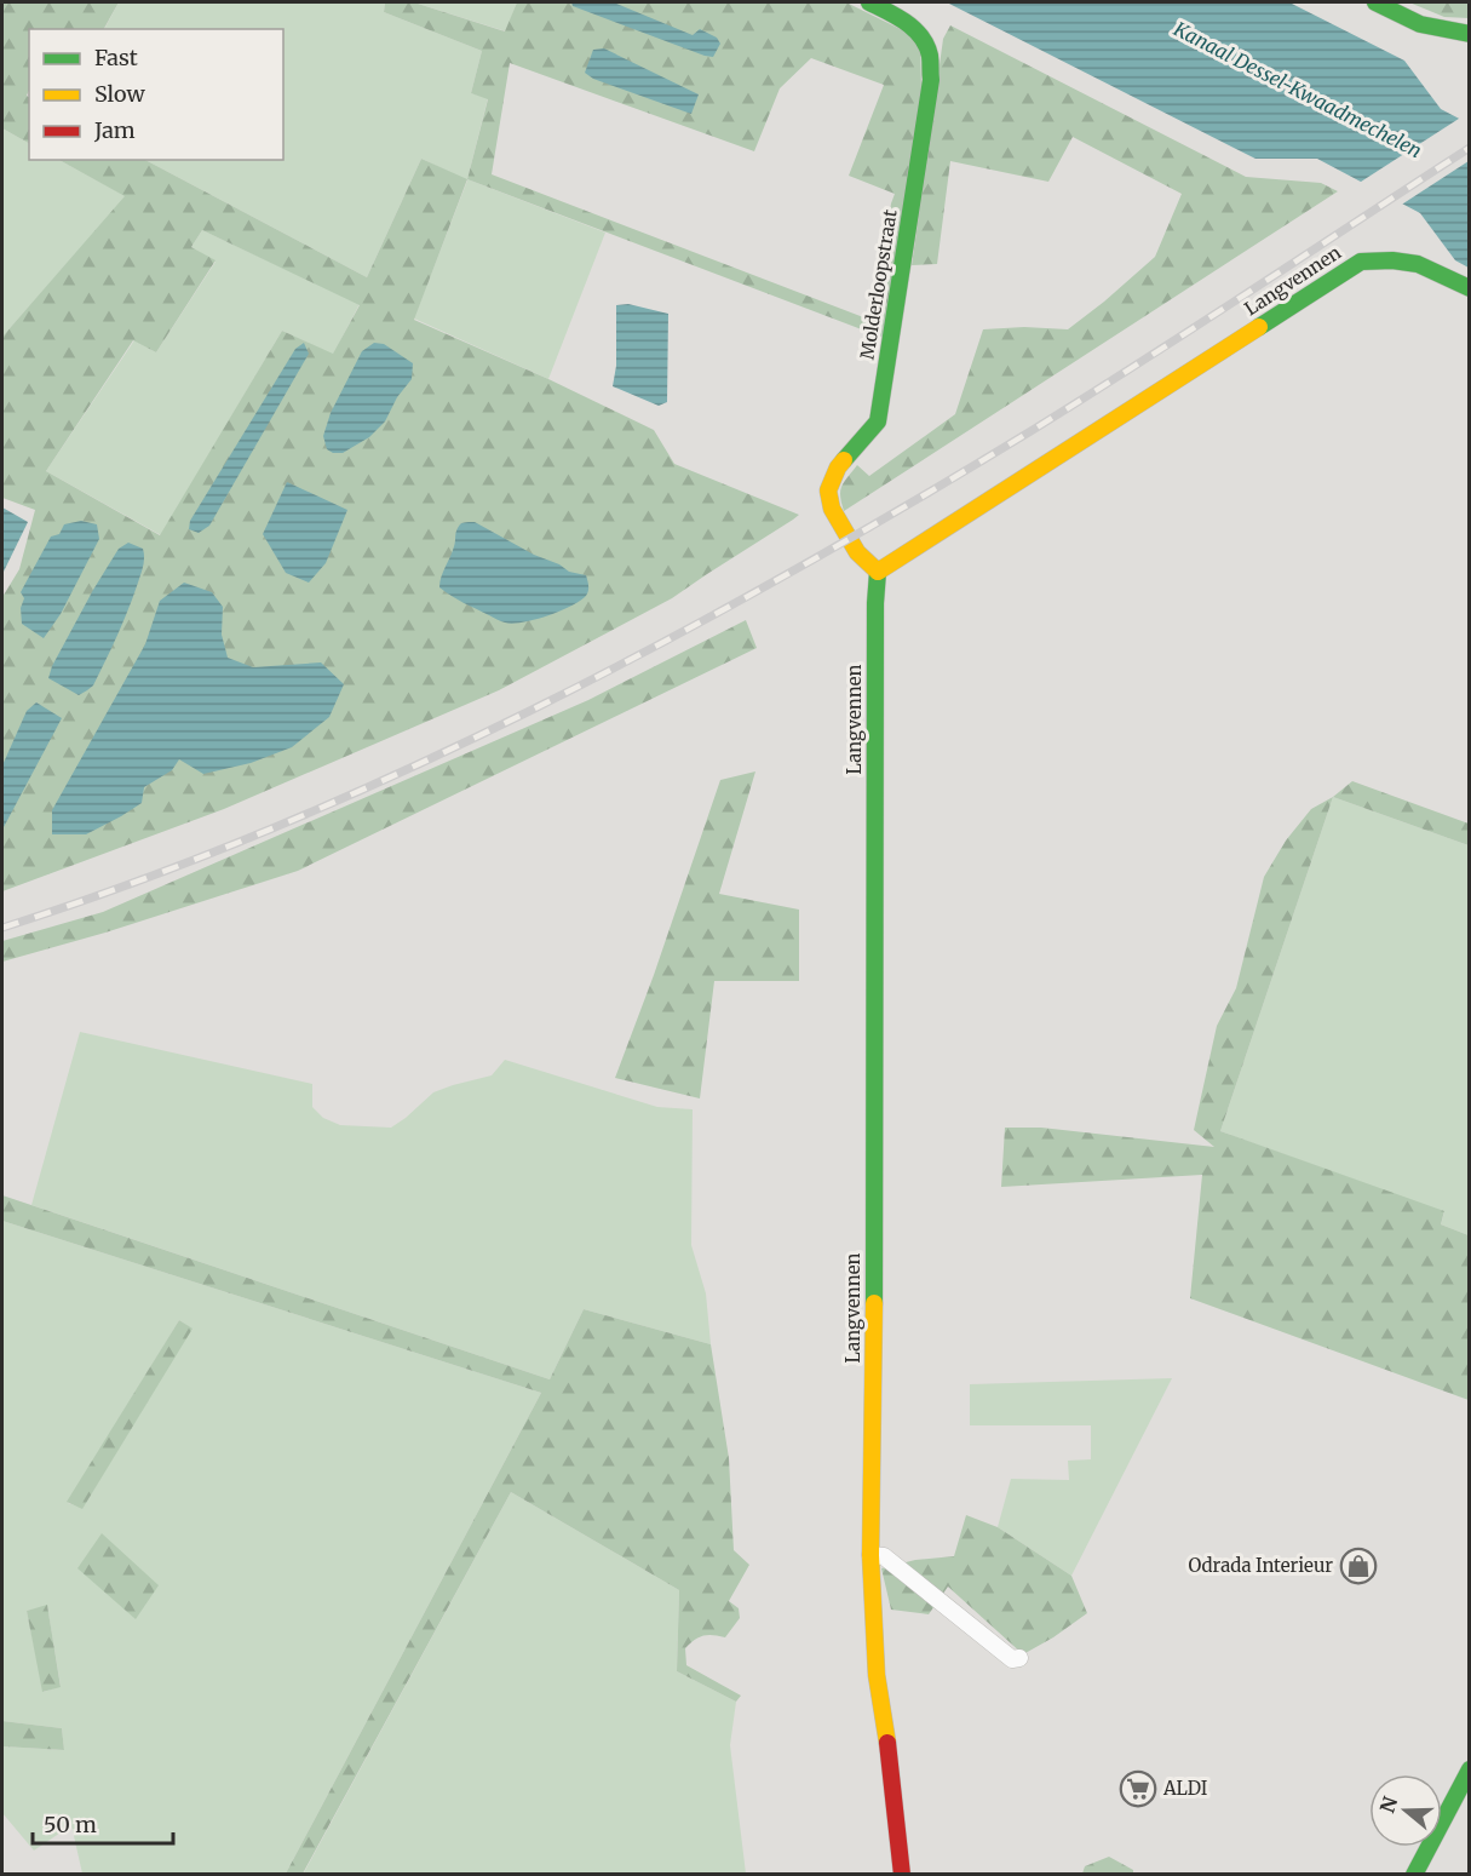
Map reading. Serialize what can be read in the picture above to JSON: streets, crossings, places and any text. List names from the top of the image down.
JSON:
{
  "streets": {
    "street": ["Langvennen", "Molderloopstraat"]
  },
  "crossings": [
    ["Langvennen", "Molderloopstraat"]
  ],
  "water": ["Kanaal Dessel-Kwaadmechelen"],
  "places": {
    "shop": ["Odrada Interieur"],
    "supermarket": ["ALDI"]
  },
  "legend": ["Fast", "Slow", "Jam"],
  "scale_bar": "50 m",
  "north": "left"
}
